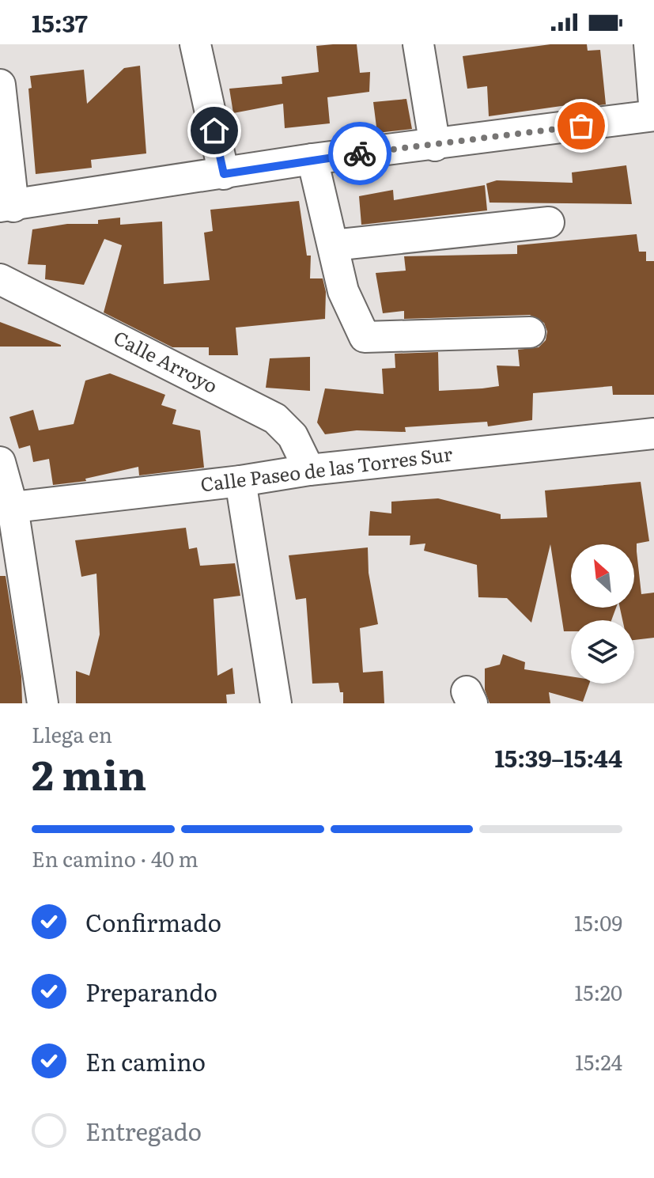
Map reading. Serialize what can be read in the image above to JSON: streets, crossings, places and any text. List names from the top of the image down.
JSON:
{
  "streets": {
    "street": ["Calle Arroyo", "Calle Paseo de las Torres Sur"]
  },
  "crossings": [
    ["Calle Arroyo", "Calle Paseo de las Torres Sur"]
  ],
  "north": "top left",
  "page": {
    "status": "15:37",
    "heading": ["2 min", "Llega en", "15:39–15:44"],
    "bar": "En camino · 40 m",
    "list": [
      ["Confirmado", "15:09"],
      ["Preparando", "15:20"],
      ["En camino", "15:24"],
      "Entregado"
    ]
  }
}
